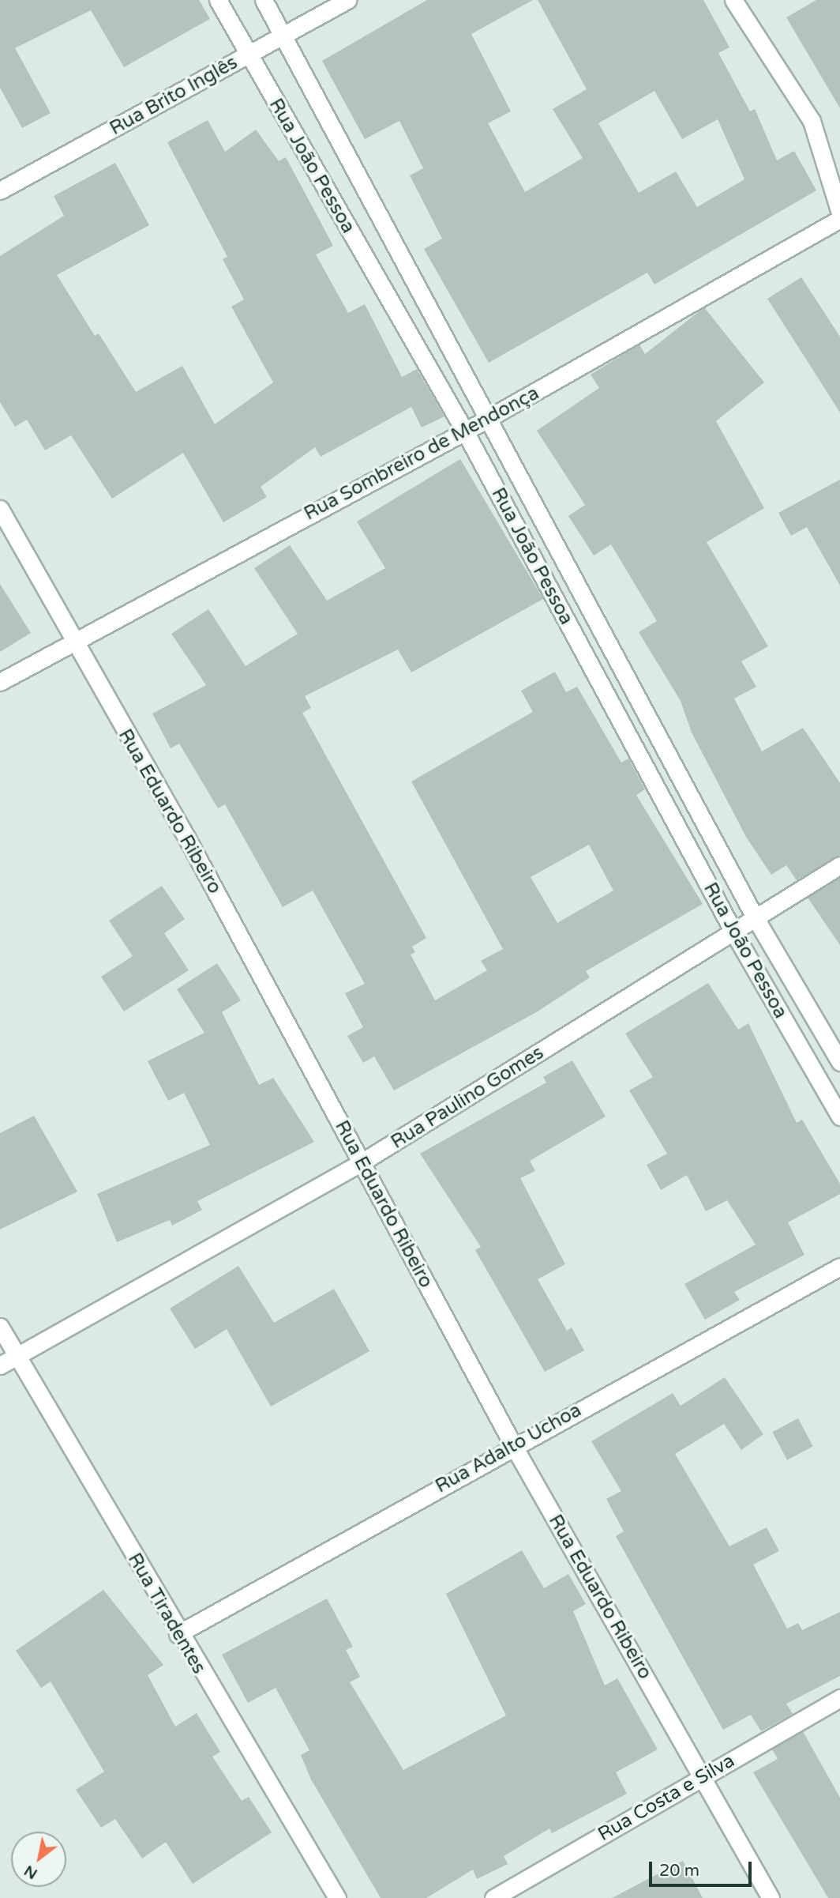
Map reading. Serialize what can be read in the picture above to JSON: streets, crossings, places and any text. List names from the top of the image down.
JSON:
{
  "streets": {
    "street": [
      "Rua Brito Inglês",
      "Rua João Pessoa",
      "Rua Sombreiro de Mendonça",
      "Rua Eduardo Ribeiro",
      "Rua Paulino Gomes",
      "Rua Adalto Uchoa",
      "Rua Tiradentes",
      "Rua Costa e Silva"
    ]
  },
  "crossings": [
    ["Rua Brito Inglês", "Rua João Pessoa"],
    ["Rua João Pessoa", "Rua Sombreiro de Mendonça"],
    ["Rua João Pessoa", "Rua Paulino Gomes"],
    ["Rua Sombreiro de Mendonça", "Rua Eduardo Ribeiro"],
    ["Rua Eduardo Ribeiro", "Rua Paulino Gomes"],
    ["Rua Eduardo Ribeiro", "Rua Adalto Uchoa"],
    ["Rua Eduardo Ribeiro", "Rua Costa e Silva"],
    ["Rua Paulino Gomes", "Rua Tiradentes"],
    ["Rua Adalto Uchoa", "Rua Tiradentes"]
  ],
  "scale_bar": "20 m",
  "north": "bottom left"
}
